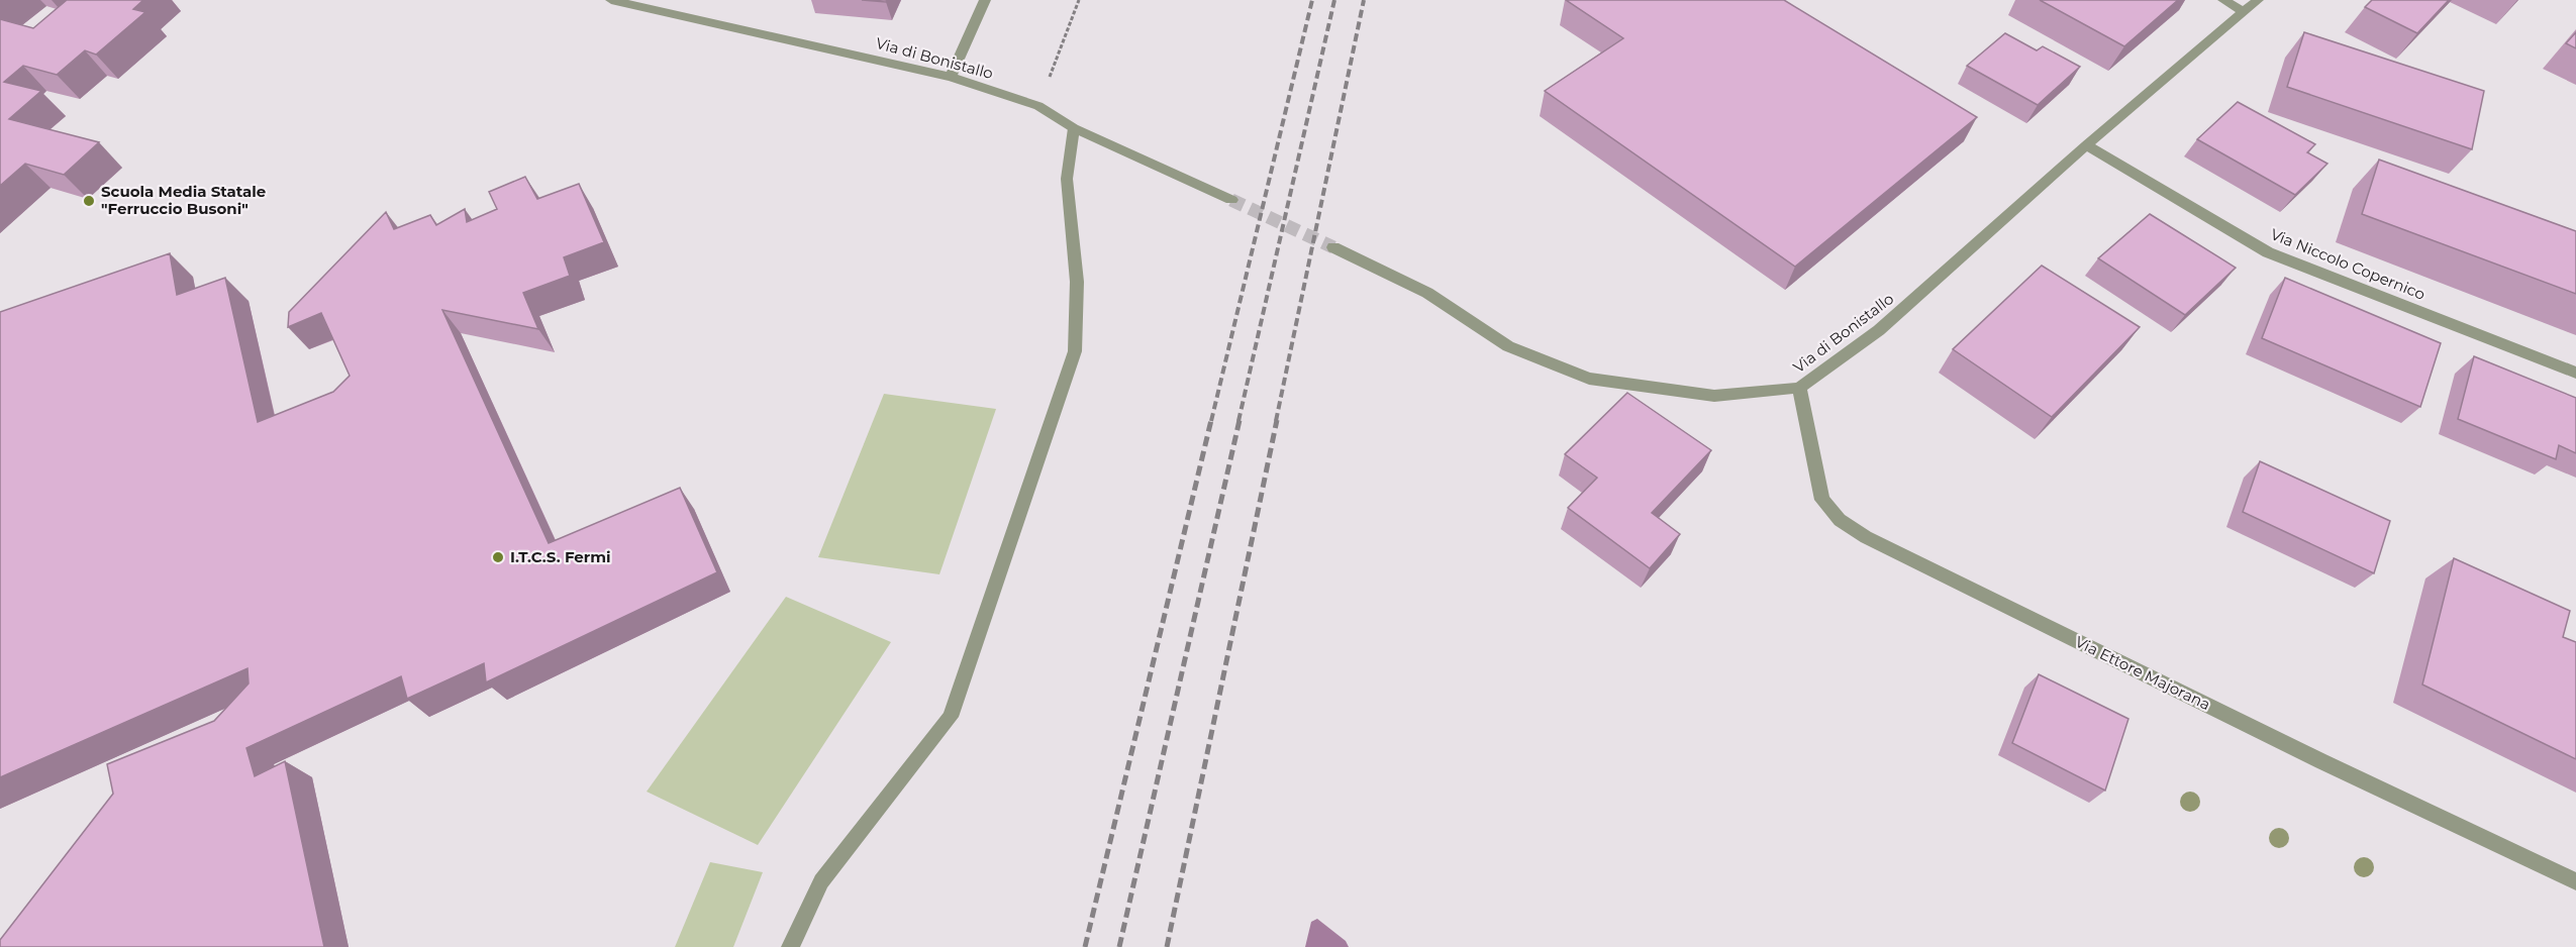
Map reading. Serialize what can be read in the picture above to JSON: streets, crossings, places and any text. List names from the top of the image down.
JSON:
{
  "streets": {
    "street": ["Via di Bonistallo", "Via Niccolo Copernico", "Via Ettore Majorana"]
  },
  "crossings": [
    ["Via di Bonistallo", "Via Niccolo Copernico"],
    ["Via di Bonistallo", "Via Ettore Majorana"]
  ],
  "places": ["Scuola Media Statale \"Ferruccio Busoni\"", "I.T.C.S. Fermi"]
}
